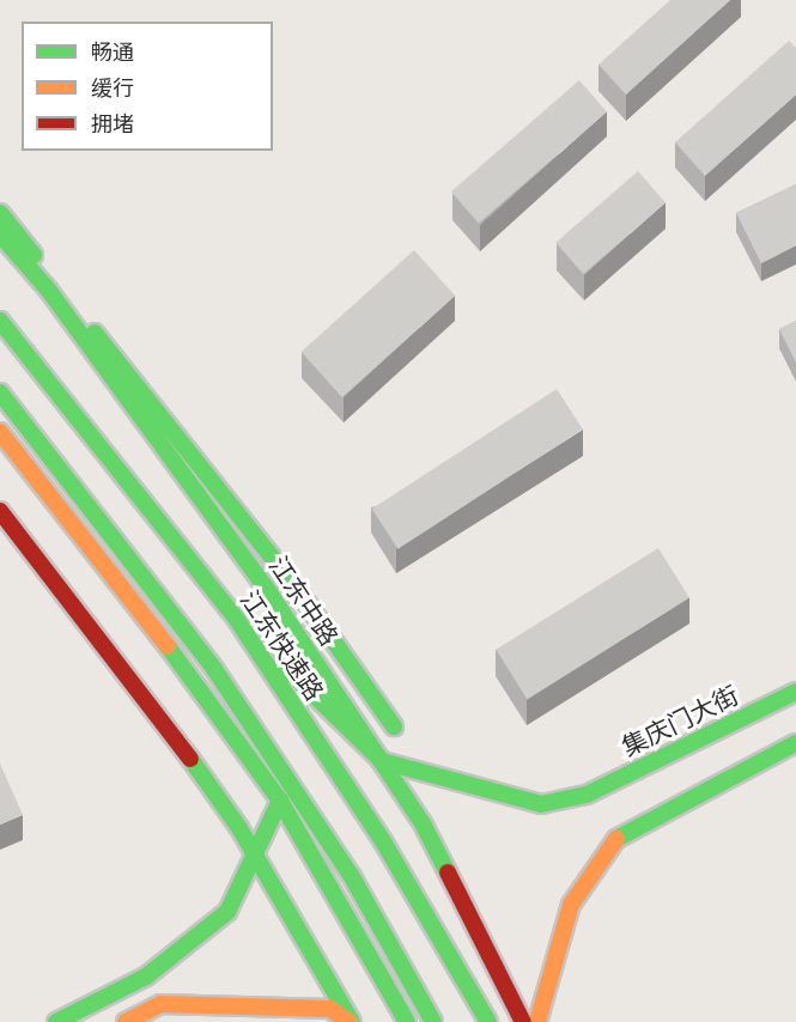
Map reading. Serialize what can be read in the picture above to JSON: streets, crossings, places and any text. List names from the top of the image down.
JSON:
{
  "streets": {
    "main road": ["江东中路", "江东快速路", "集庆门大街"]
  },
  "crossings": [
    ["江东中路", "集庆门大街"]
  ],
  "legend": ["畅通", "缓行", "拥堵"]
}
